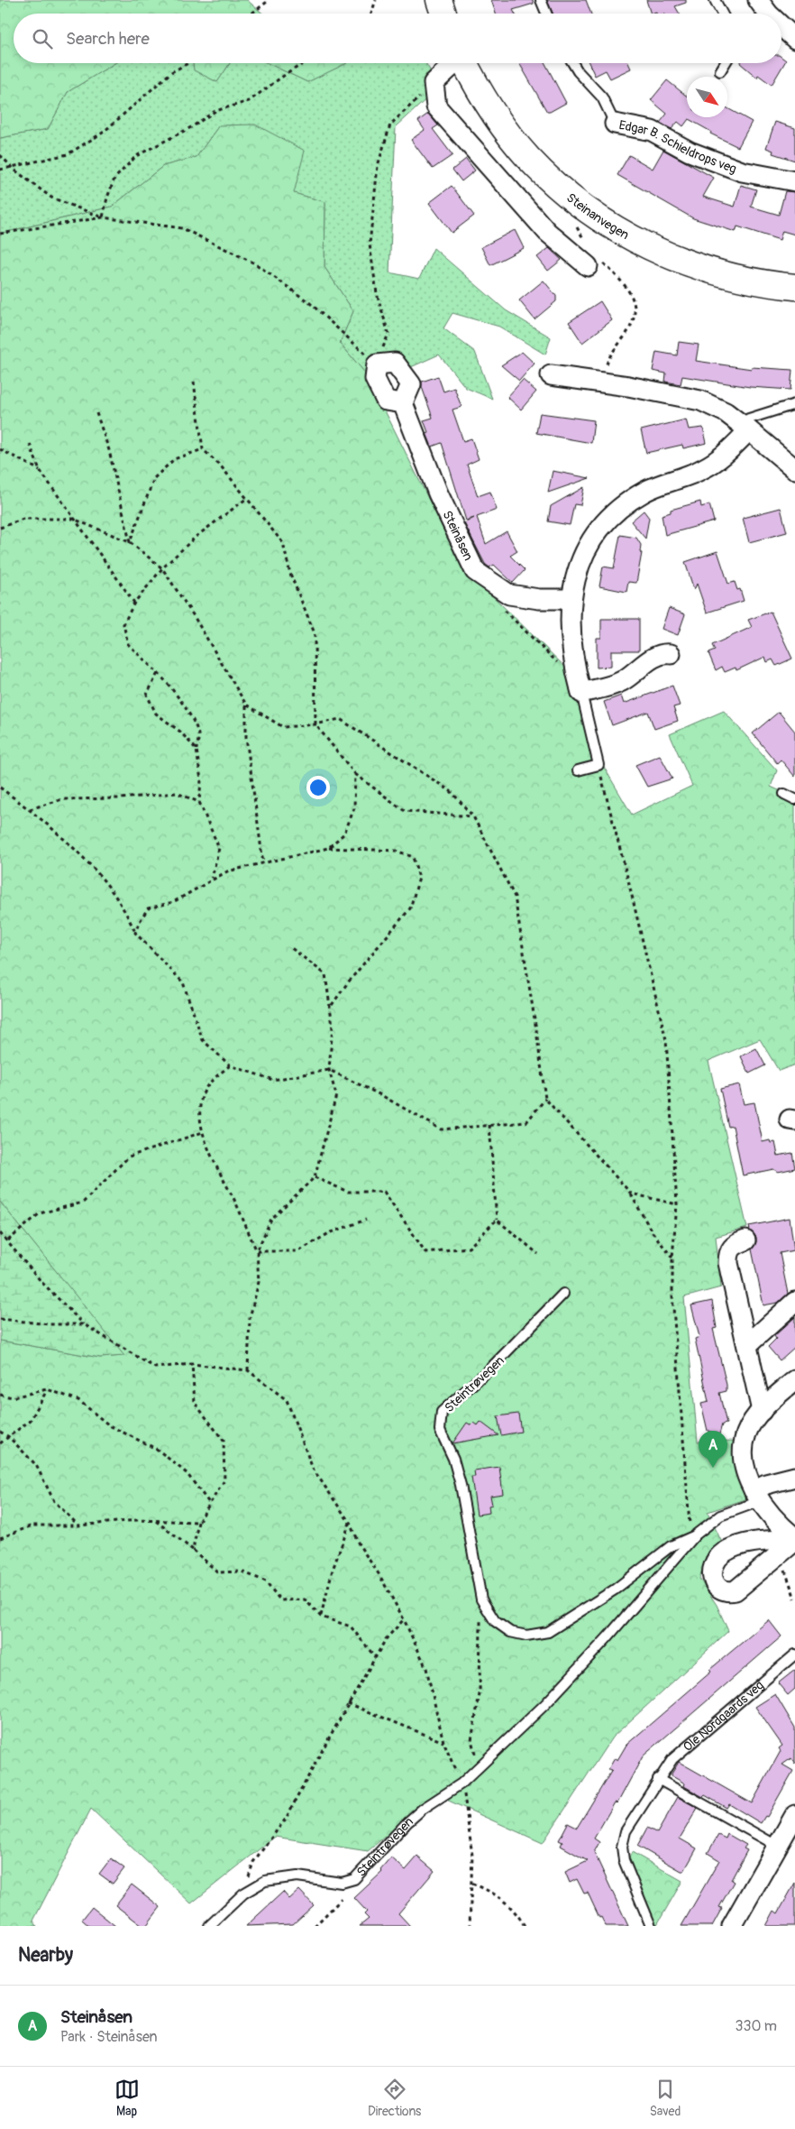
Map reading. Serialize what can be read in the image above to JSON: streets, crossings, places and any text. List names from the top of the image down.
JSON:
{
  "streets": {
    "main road": ["Steinanvegen"],
    "street": ["Edgar B. Schieldrops veg", "Steinåsen"],
    "lane": ["Steintrøvegen", "Ole Nordgaards veg"]
  },
  "north": "bottom right",
  "page": {
    "search": "Search here",
    "pins": "A",
    "heading": "Nearby",
    "list": [
      {
        "mark": "A",
        "name": "Steinåsen",
        "note": "Park · Steinåsen",
        "value": "330 m"
      }
    ],
    "nav": ["Map", "Directions", "Saved"]
  }
}
